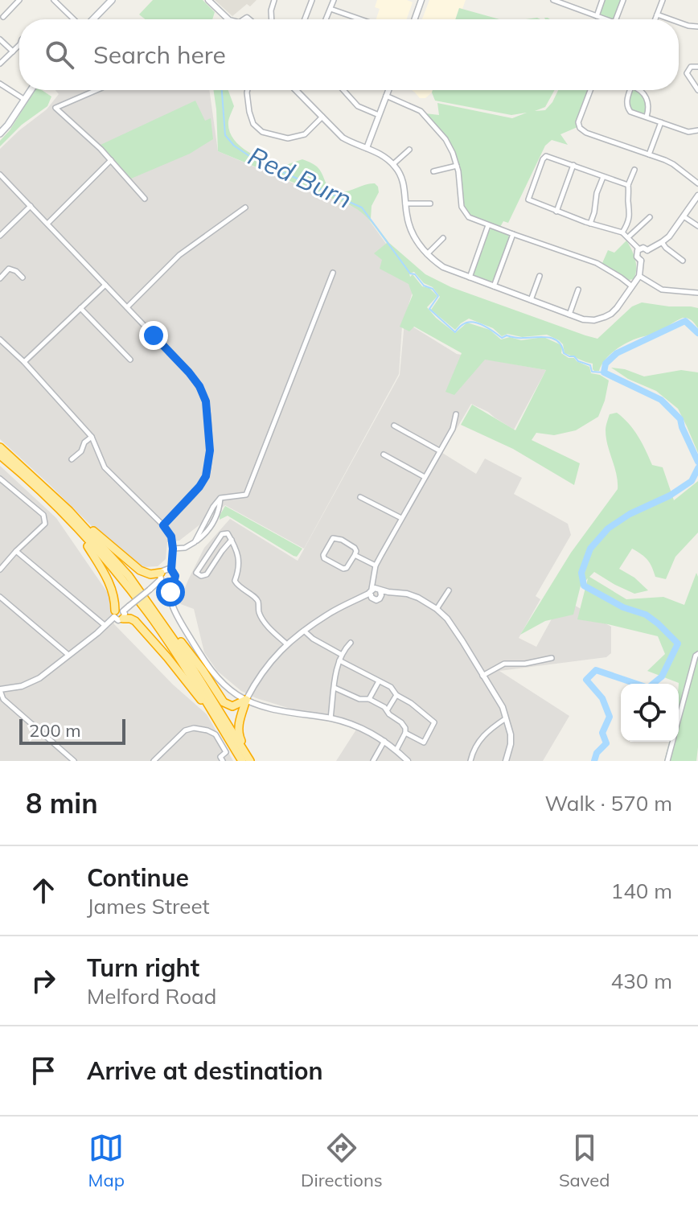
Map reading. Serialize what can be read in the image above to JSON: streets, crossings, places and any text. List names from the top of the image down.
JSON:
{
  "water": ["Red Burn"],
  "scale_bar": "200 m",
  "page": {
    "search": "Search here",
    "scale": "200 m",
    "heading": ["8 min", "Walk · 570 m"],
    "list": [
      ["Continue", "James Street", "140 m"],
      ["Turn right", "Melford Road", "430 m"],
      "Arrive at destination"
    ],
    "nav": ["Map", "Directions", "Saved"]
  }
}
